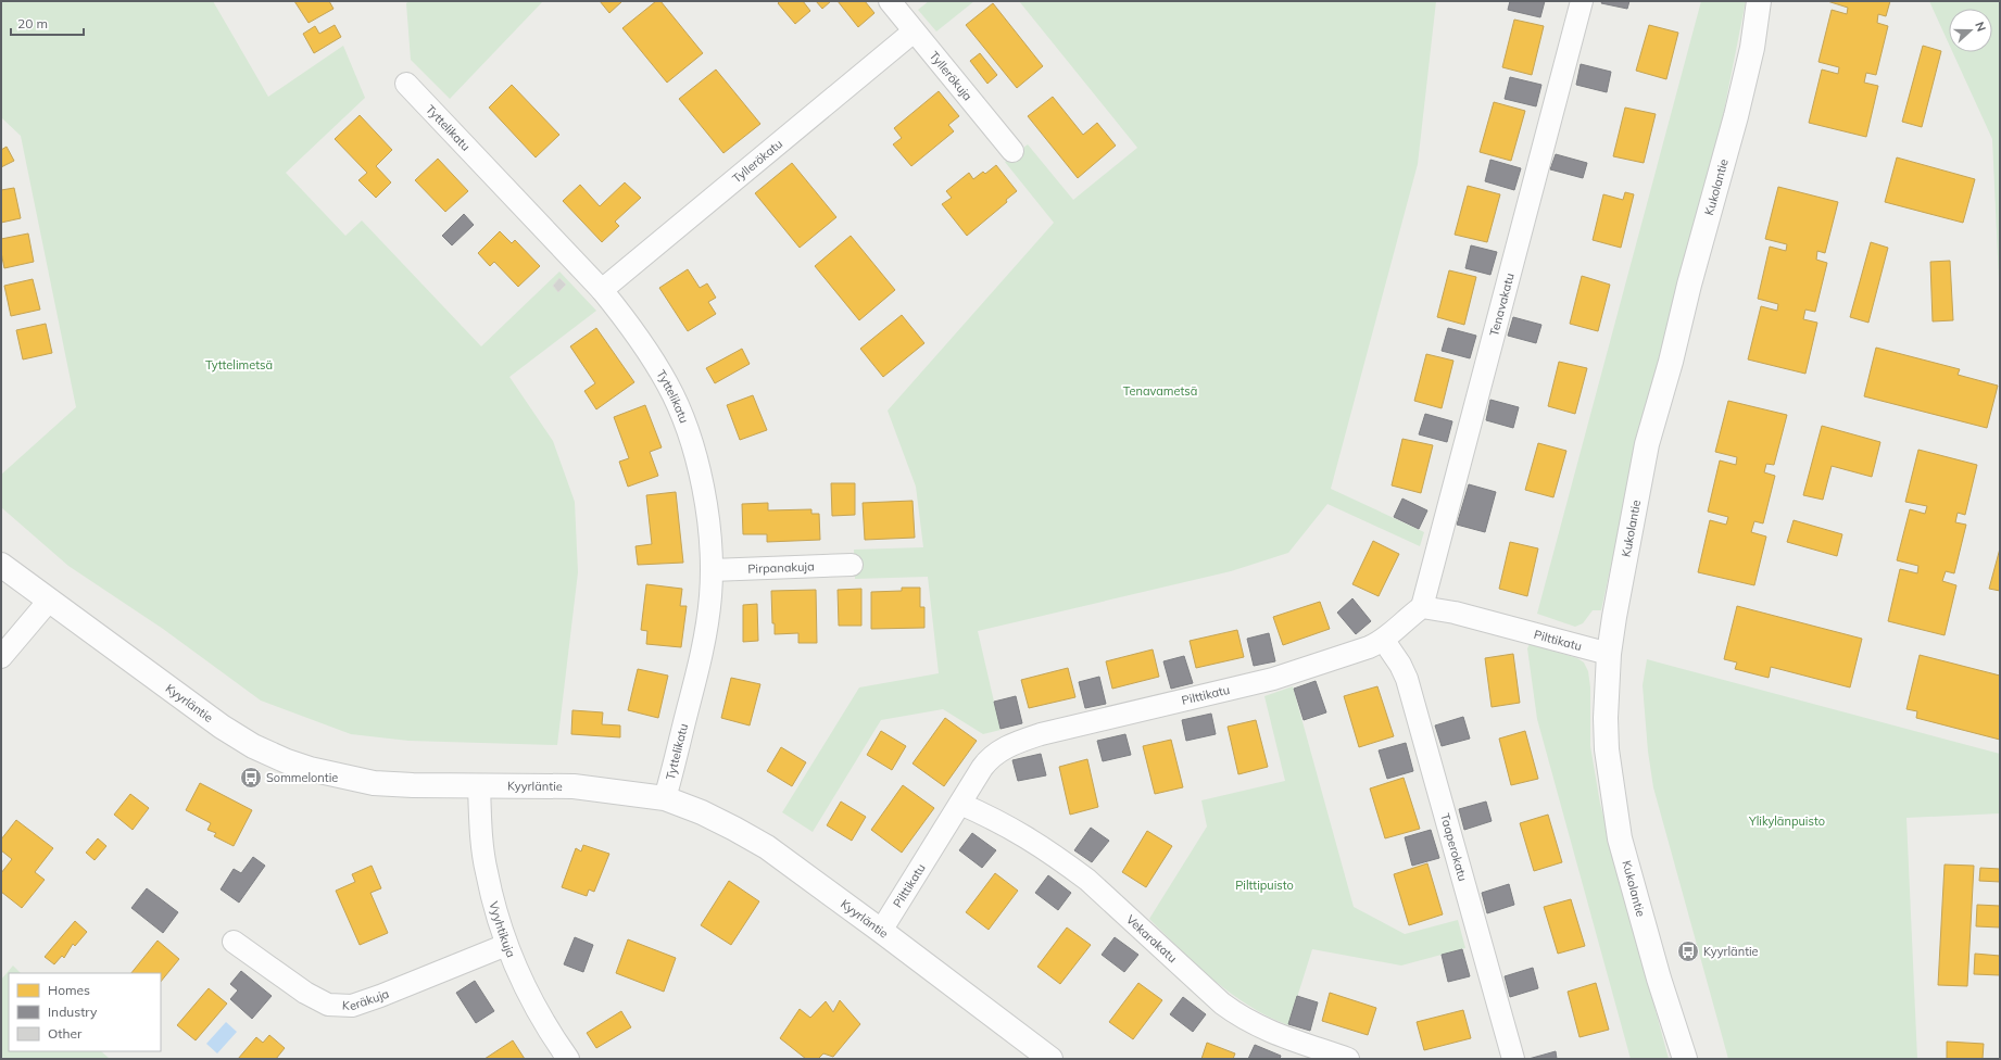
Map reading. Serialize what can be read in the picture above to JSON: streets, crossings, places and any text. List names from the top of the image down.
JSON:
{
  "streets": {
    "street": [
      "Tyllerökuja",
      "Tyttelikatu",
      "Tyllerökatu",
      "Kukolantie",
      "Tenavakatu",
      "Pirpanakuja",
      "Pilttikatu",
      "Kyyrläntie",
      "Taaperokatu",
      "Vyyhtikuja",
      "Vekarakatu",
      "Keräkuja"
    ]
  },
  "crossings": [
    ["Tyllerökuja", "Tyllerökatu"],
    ["Tyttelikatu", "Tyllerökatu"],
    ["Tyttelikatu", "Pirpanakuja"],
    ["Tyttelikatu", "Kyyrläntie"],
    ["Kukolantie", "Pilttikatu"],
    ["Tenavakatu", "Pilttikatu"],
    ["Pilttikatu", "Kyyrläntie"],
    ["Pilttikatu", "Taaperokatu"],
    ["Pilttikatu", "Vekarakatu"],
    ["Kyyrläntie", "Vyyhtikuja"],
    ["Vyyhtikuja", "Keräkuja"]
  ],
  "parks": [
    "Tyttelimetsä",
    "Tenavametsä",
    "Ylikylänpuisto",
    "Pilttipuisto"
  ],
  "places": {
    "bus stop": ["Sommelontie", "Kyyrläntie"]
  },
  "legend": ["Homes", "Industry", "Other"],
  "scale_bar": "20 m",
  "north": "right"
}
